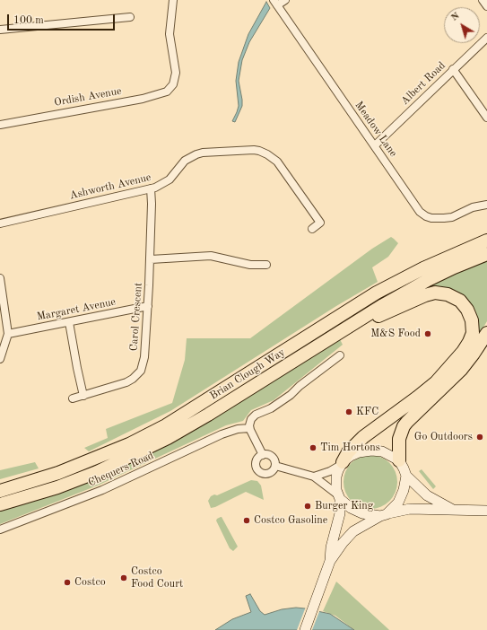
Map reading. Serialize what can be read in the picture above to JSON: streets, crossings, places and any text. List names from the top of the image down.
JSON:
{
  "streets": {
    "highway": ["Brian Clough Way"],
    "street": [
      "Albert Road",
      "Ordish Avenue",
      "Meadow Lane",
      "Ashworth Avenue",
      "Margaret Avenue",
      "Carol Crescent",
      "Chequers Road"
    ]
  },
  "crossings": [
    ["Albert Road", "Meadow Lane"],
    ["Ashworth Avenue", "Carol Crescent"],
    ["Margaret Avenue", "Carol Crescent"]
  ],
  "places": [
    "M&S Food",
    "KFC",
    "Go Outdoors",
    "Tim Hortons",
    "Burger King",
    "Costco Gasoline",
    "Costco Food Court",
    "Costco"
  ],
  "scale_bar": "100 m",
  "north": "top left"
}
